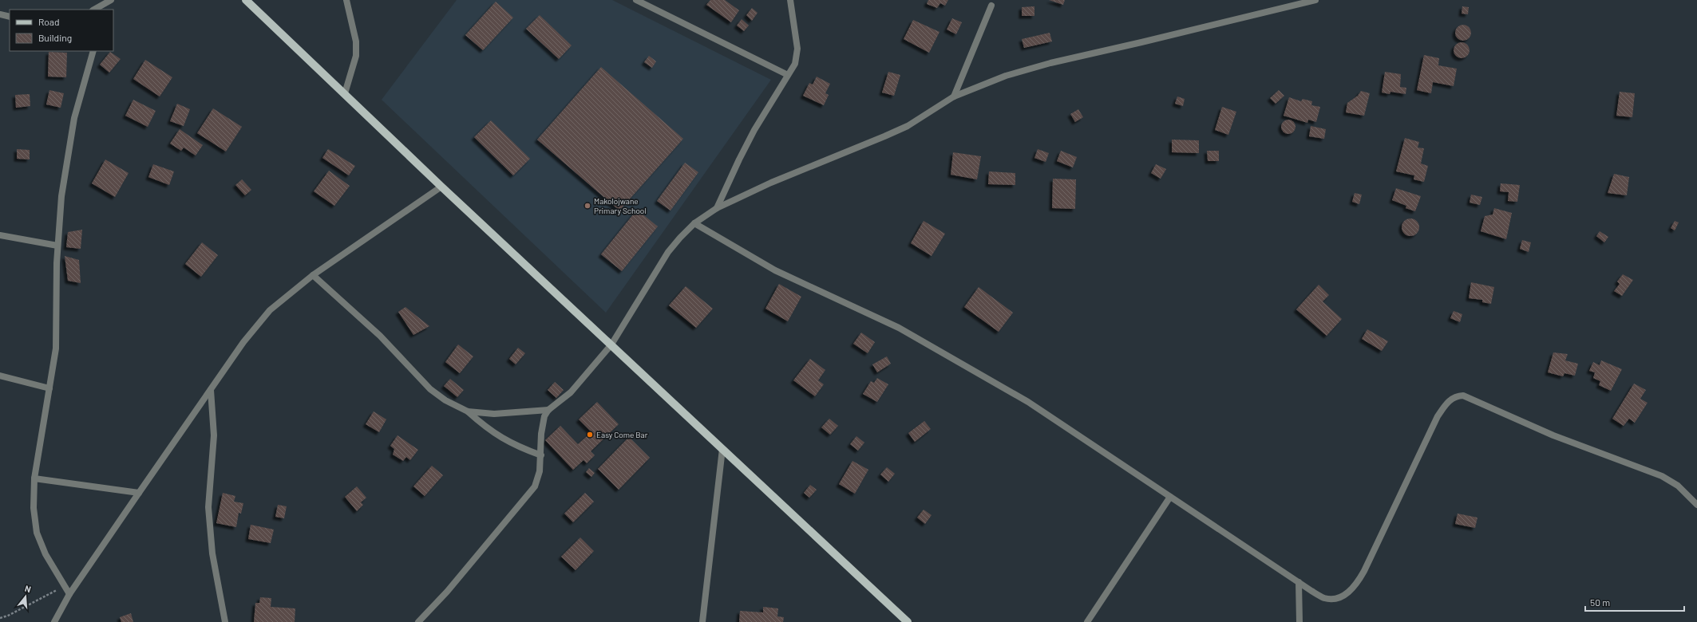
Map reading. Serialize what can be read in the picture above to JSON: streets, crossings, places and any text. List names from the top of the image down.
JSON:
{
  "places": ["Makolojwane Primary School", "Easy Come Bar"],
  "legend": ["Road", "Building"],
  "scale_bar": "50 m",
  "north": "top"
}
